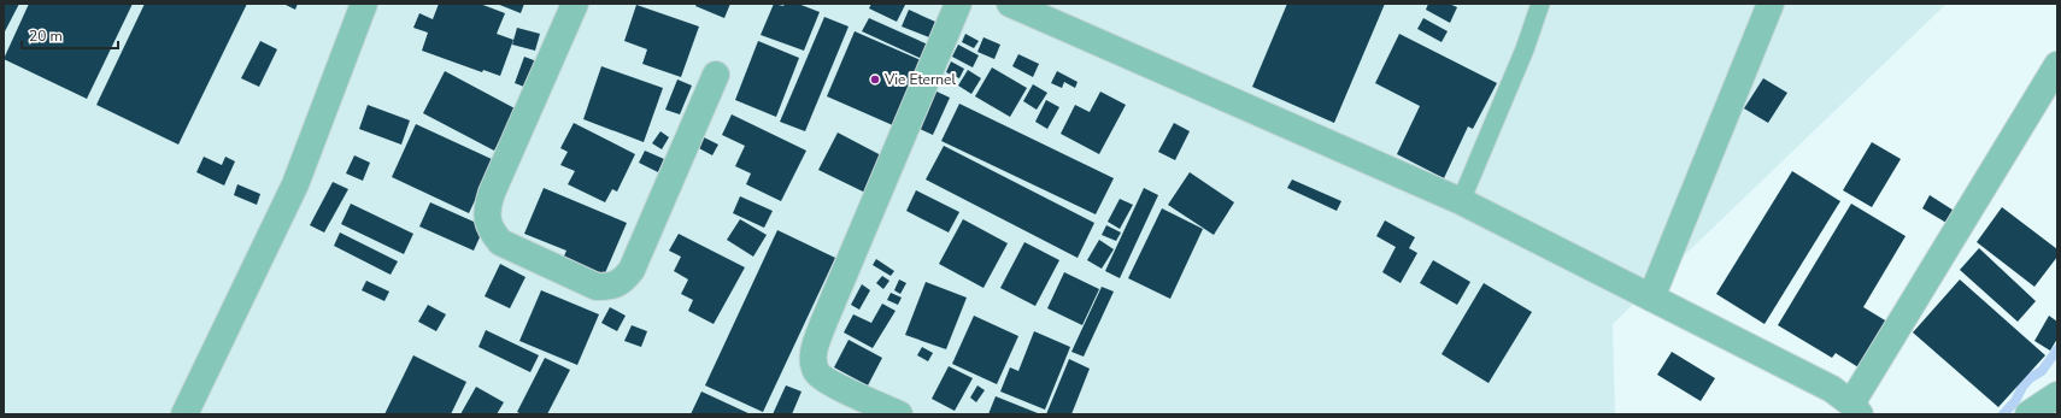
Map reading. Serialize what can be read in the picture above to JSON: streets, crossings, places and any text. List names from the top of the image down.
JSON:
{
  "places": ["Vie Eternel"],
  "scale_bar": "20 m"
}
